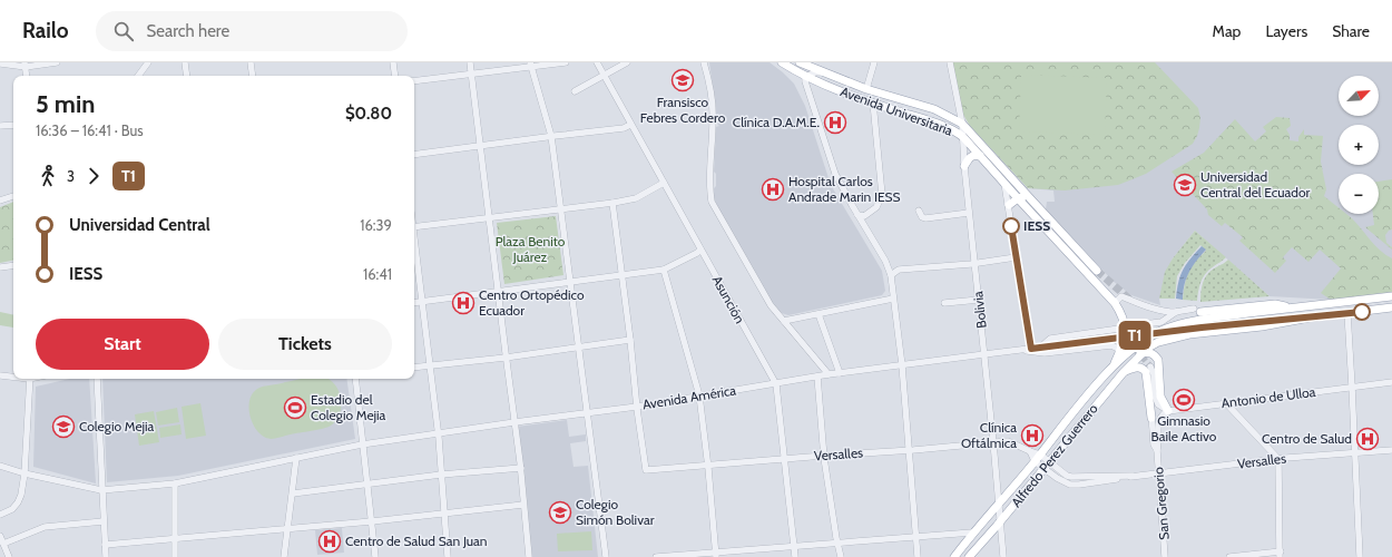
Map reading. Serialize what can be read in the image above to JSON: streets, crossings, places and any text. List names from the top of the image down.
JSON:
{
  "streets": {
    "main road": ["Avenida Universitaria", "Alfredo Perez Guerrero"],
    "street": [
      "Asunción",
      "Bolivia",
      "Avenida América",
      "Antonio de Ulloa",
      "Versalles",
      "San Gregorio"
    ]
  },
  "crossings": [
    ["Avenida Universitaria", "Bolivia"],
    ["Avenida Universitaria", "Avenida América"],
    ["Asunción", "Avenida América"],
    ["Asunción", "Versalles"],
    ["Bolivia", "Avenida América"],
    ["Bolivia", "Versalles"],
    ["Bolivia", "Alfredo Perez Guerrero"],
    ["Avenida América", "Versalles"],
    ["Antonio de Ulloa", "San Gregorio"],
    ["Versalles", "Alfredo Perez Guerrero"],
    ["Versalles", "San Gregorio"]
  ],
  "parks": ["Plaza Benito Juárez"],
  "places": {
    "school or university": [
      "Fransisco Febres Cordero",
      "Universidad Central del Ecuador",
      "Colegio Mejia",
      "Colegio Simón Bolivar"
    ],
    "hospital": [
      "Clínica D.A.M.E.",
      "Hospital Carlos Andrade Marin IESS",
      "Centro Ortopédico Ecuador",
      "Clínica Oftálmica",
      "Centro de Salud",
      "Centro de Salud San Juan"
    ],
    "other": ["IESS"],
    "sports": ["Gimnasio Baile Activo", "Estadio del Colegio Mejia"]
  },
  "lines": ["bus line T1"],
  "north": "top right",
  "page": {
    "header": "Railo",
    "search": "Search here",
    "nav": ["Map", "Layers", "Share"],
    "on_map": "T1",
    "map_buttons": ["+", "−"],
    "heading": ["5 min", "16:36 – 16:41 · Bus", "$0.80"],
    "legs": ["3", "T1"],
    "list": [
      {
        "name": "Universidad Central",
        "value": "16:39"
      },
      {
        "name": "IESS",
        "value": "16:41"
      }
    ],
    "buttons": ["Start", "Tickets"]
  }
}
